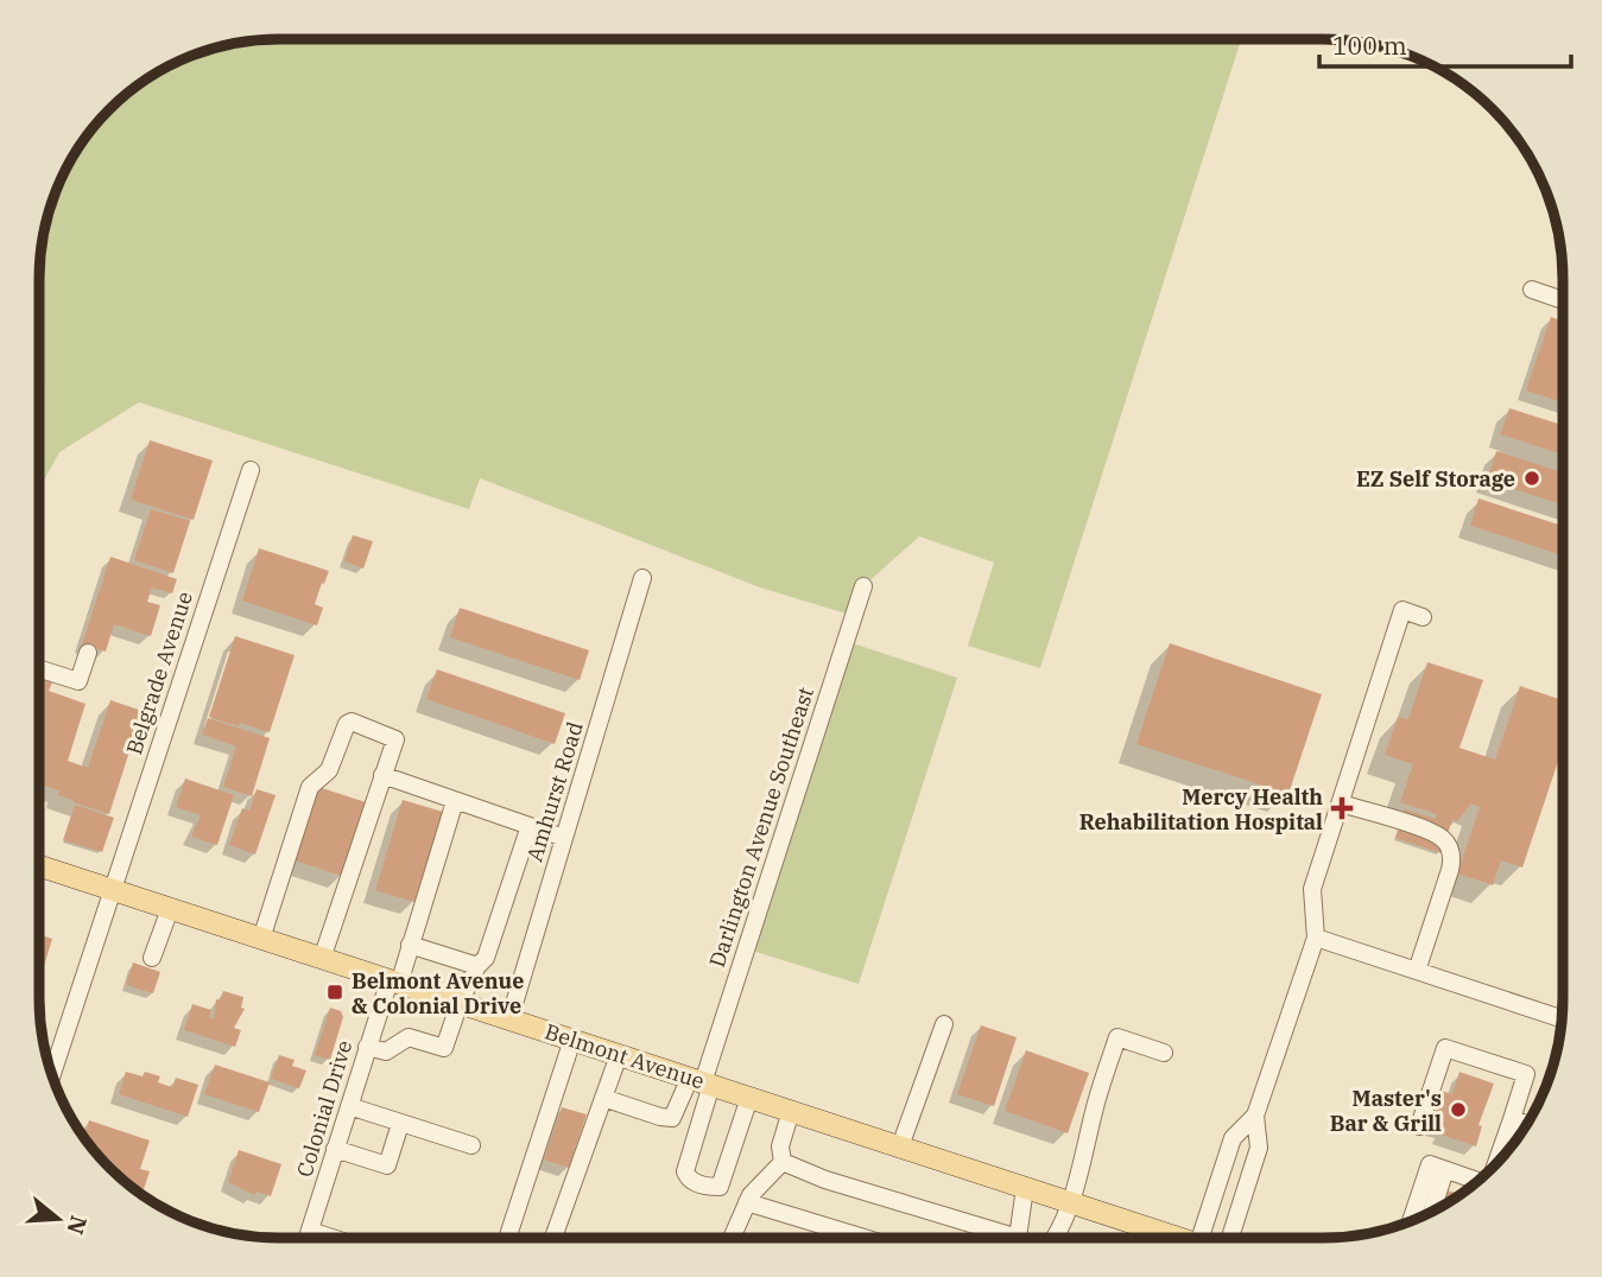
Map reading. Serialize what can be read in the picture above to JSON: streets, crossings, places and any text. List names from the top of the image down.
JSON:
{
  "streets": {
    "main road": ["Belmont Avenue"],
    "street": [
      "Belgrade Avenue",
      "Amhurst Road",
      "Darlington Avenue Southeast",
      "Colonial Drive"
    ]
  },
  "crossings": [
    ["Belgrade Avenue", "Belmont Avenue"],
    ["Amhurst Road", "Belmont Avenue"],
    ["Darlington Avenue Southeast", "Belmont Avenue"],
    ["Belmont Avenue", "Colonial Drive"]
  ],
  "places": {
    "other": ["EZ Self Storage", "Master's Bar & Grill"],
    "health": ["Mercy Health Rehabilitation Hospital"],
    "transit": ["Belmont Avenue & Colonial Drive"]
  },
  "scale_bar": "100 m",
  "north": "right"
}
